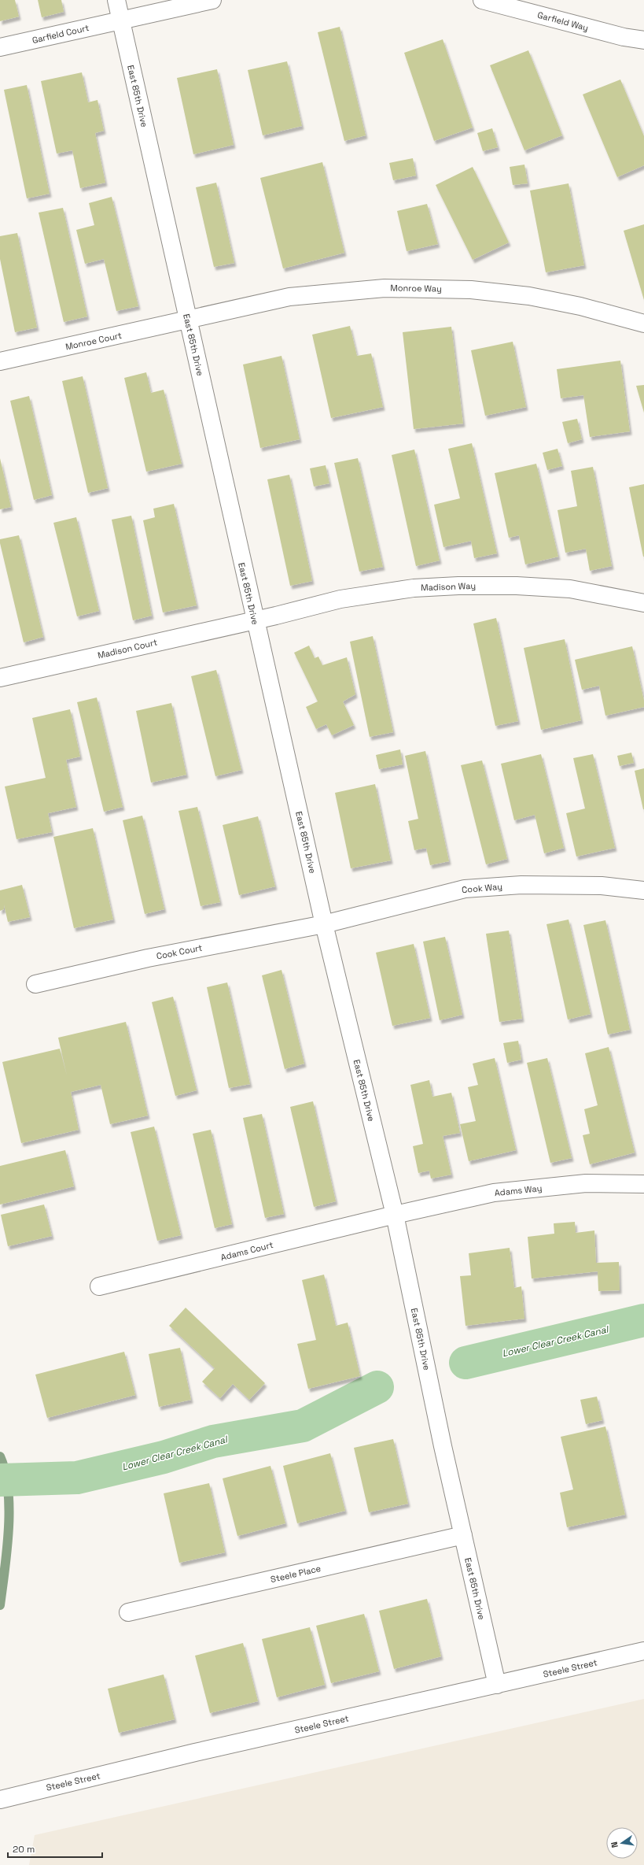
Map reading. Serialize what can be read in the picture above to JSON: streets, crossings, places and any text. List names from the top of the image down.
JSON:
{
  "streets": {
    "street": [
      "Garfield Way",
      "Garfield Court",
      "East 85th Drive",
      "Monroe Way",
      "Monroe Court",
      "Madison Way",
      "Madison Court",
      "Cook Way",
      "Cook Court",
      "Adams Way",
      "Adams Court",
      "Steele Place",
      "Steele Street"
    ]
  },
  "crossings": [
    ["Garfield Court", "East 85th Drive"],
    ["East 85th Drive", "Monroe Way"],
    ["East 85th Drive", "Monroe Court"],
    ["East 85th Drive", "Madison Way"],
    ["East 85th Drive", "Madison Court"],
    ["East 85th Drive", "Cook Way"],
    ["East 85th Drive", "Cook Court"],
    ["East 85th Drive", "Adams Way"],
    ["East 85th Drive", "Adams Court"],
    ["East 85th Drive", "Steele Place"],
    ["East 85th Drive", "Steele Street"],
    ["Monroe Way", "Monroe Court"],
    ["Madison Way", "Madison Court"],
    ["Cook Way", "Cook Court"],
    ["Adams Way", "Adams Court"]
  ],
  "water": ["Lower Clear Creek Canal"],
  "scale_bar": "20 m",
  "north": "left"
}
